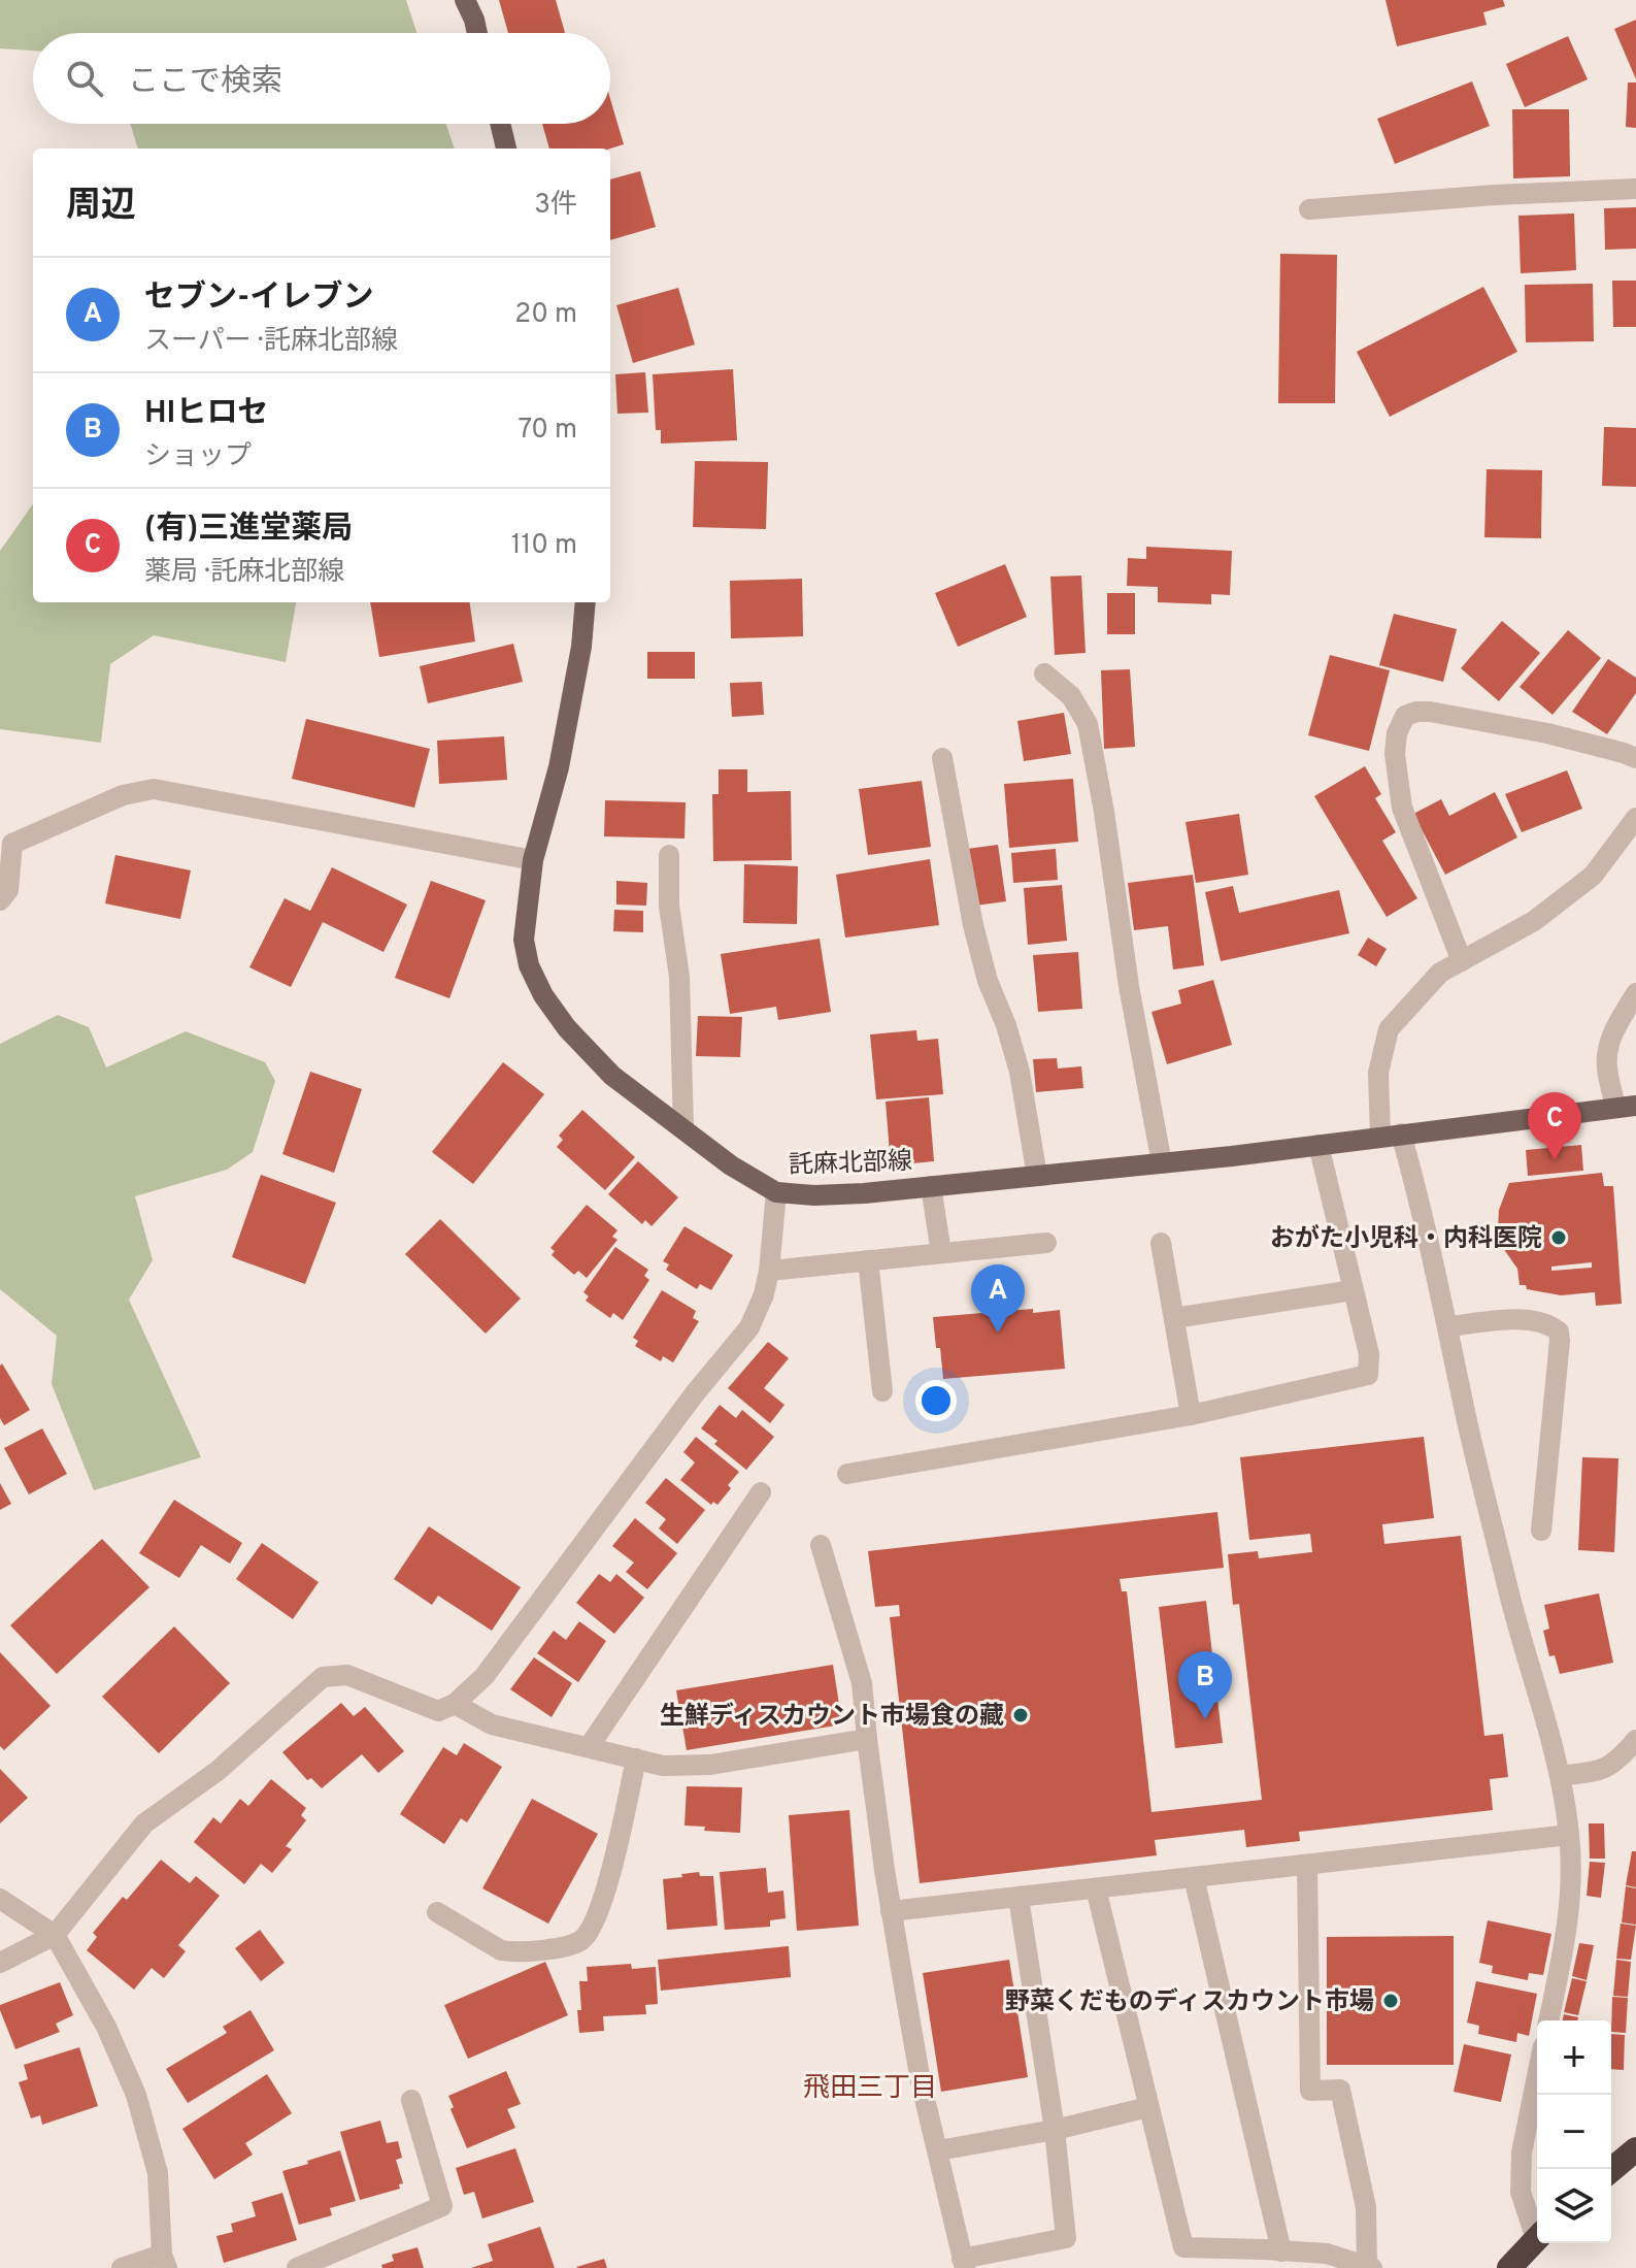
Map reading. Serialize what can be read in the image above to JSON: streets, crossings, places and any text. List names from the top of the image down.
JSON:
{
  "streets": {
    "main road": ["託麻北部線"]
  },
  "districts": ["飛田三丁目"],
  "places": ["おがた小児科・内科医院", "生鮮ディスカウント市場食の藏", "野菜くだものディスカウント市場"],
  "page": {
    "search": "ここで検索",
    "heading": ["周辺", "3件"],
    "list": [
      {
        "mark": "A",
        "name": "セブン-イレブン",
        "note": "スーパー · 託麻北部線",
        "value": "20 m"
      },
      {
        "mark": "B",
        "name": "HIヒロセ",
        "note": "ショップ",
        "value": "70 m"
      },
      {
        "mark": "C",
        "name": "(有)三進堂薬局",
        "note": "薬局 · 託麻北部線",
        "value": "110 m"
      }
    ],
    "pins": ["C", "A", "B"],
    "map_buttons": ["+", "−"]
  }
}
